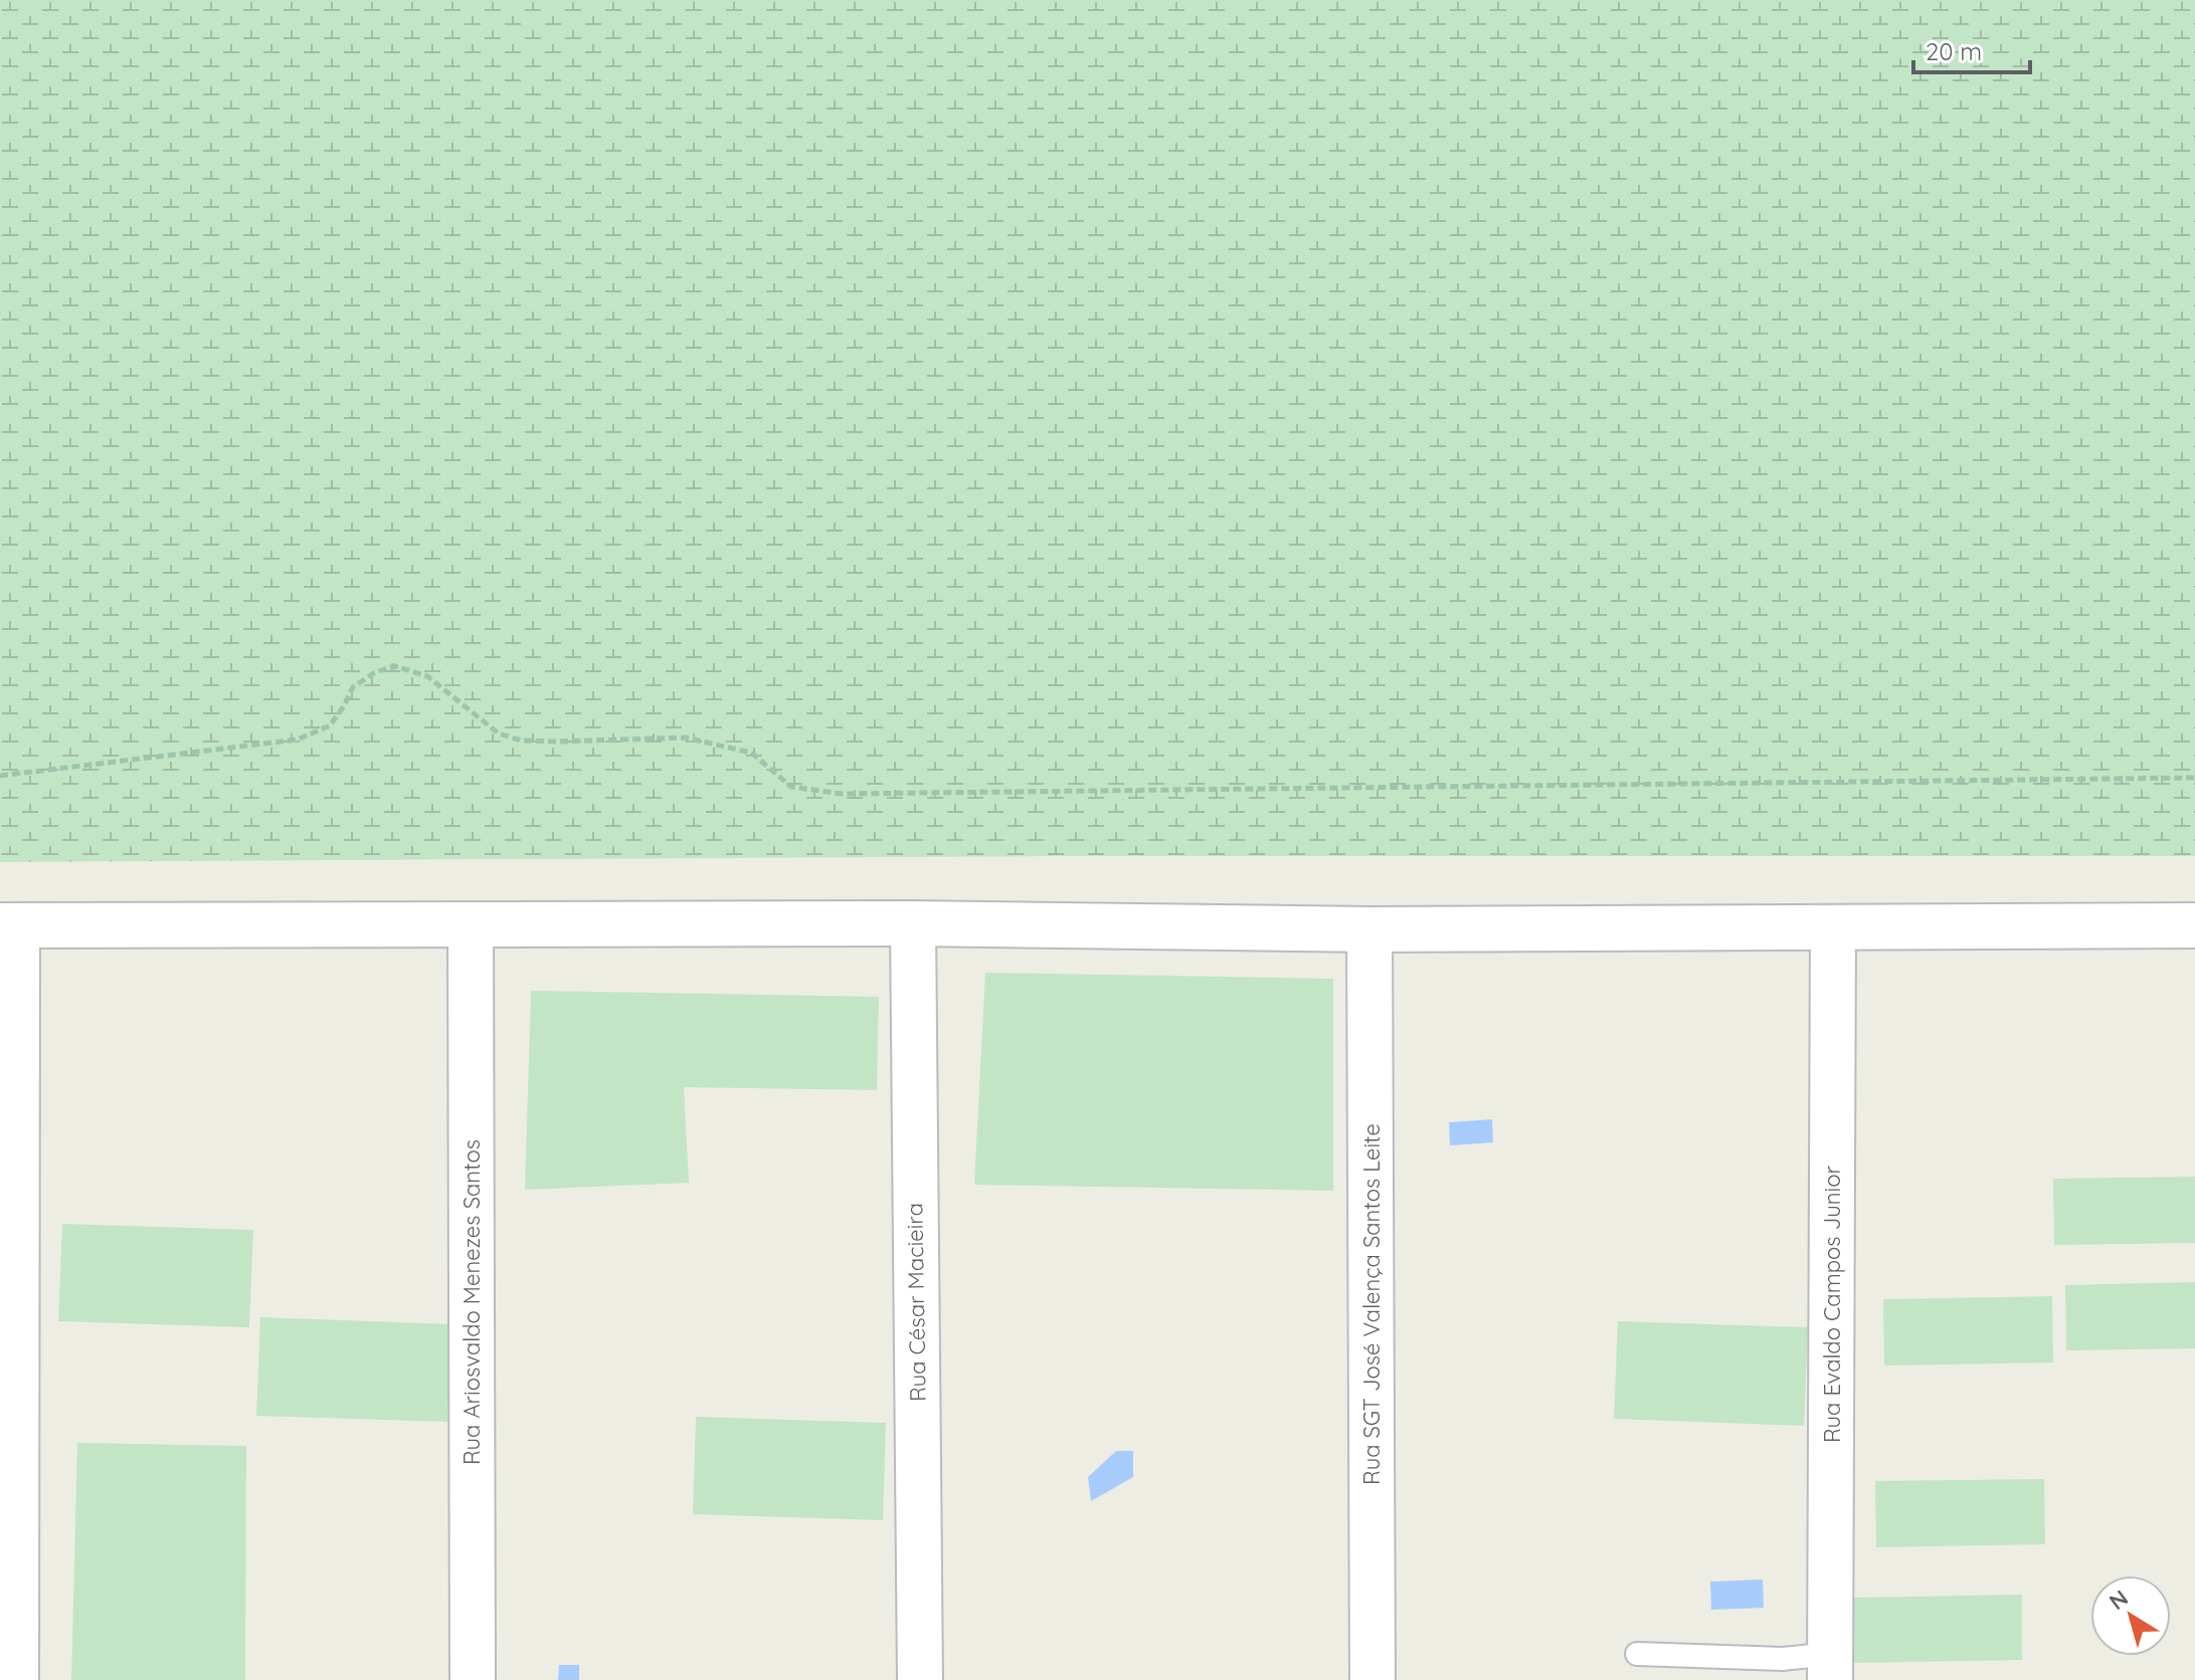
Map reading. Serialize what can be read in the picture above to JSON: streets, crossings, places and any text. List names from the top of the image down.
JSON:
{
  "streets": {
    "street": [
      "Rua Ariosvaldo Menezes Santos",
      "Rua César Macieira",
      "Rua SGT José Valença Santos Leite",
      "Rua Evaldo Campos Junior"
    ]
  },
  "scale_bar": "20 m",
  "north": "top left"
}
